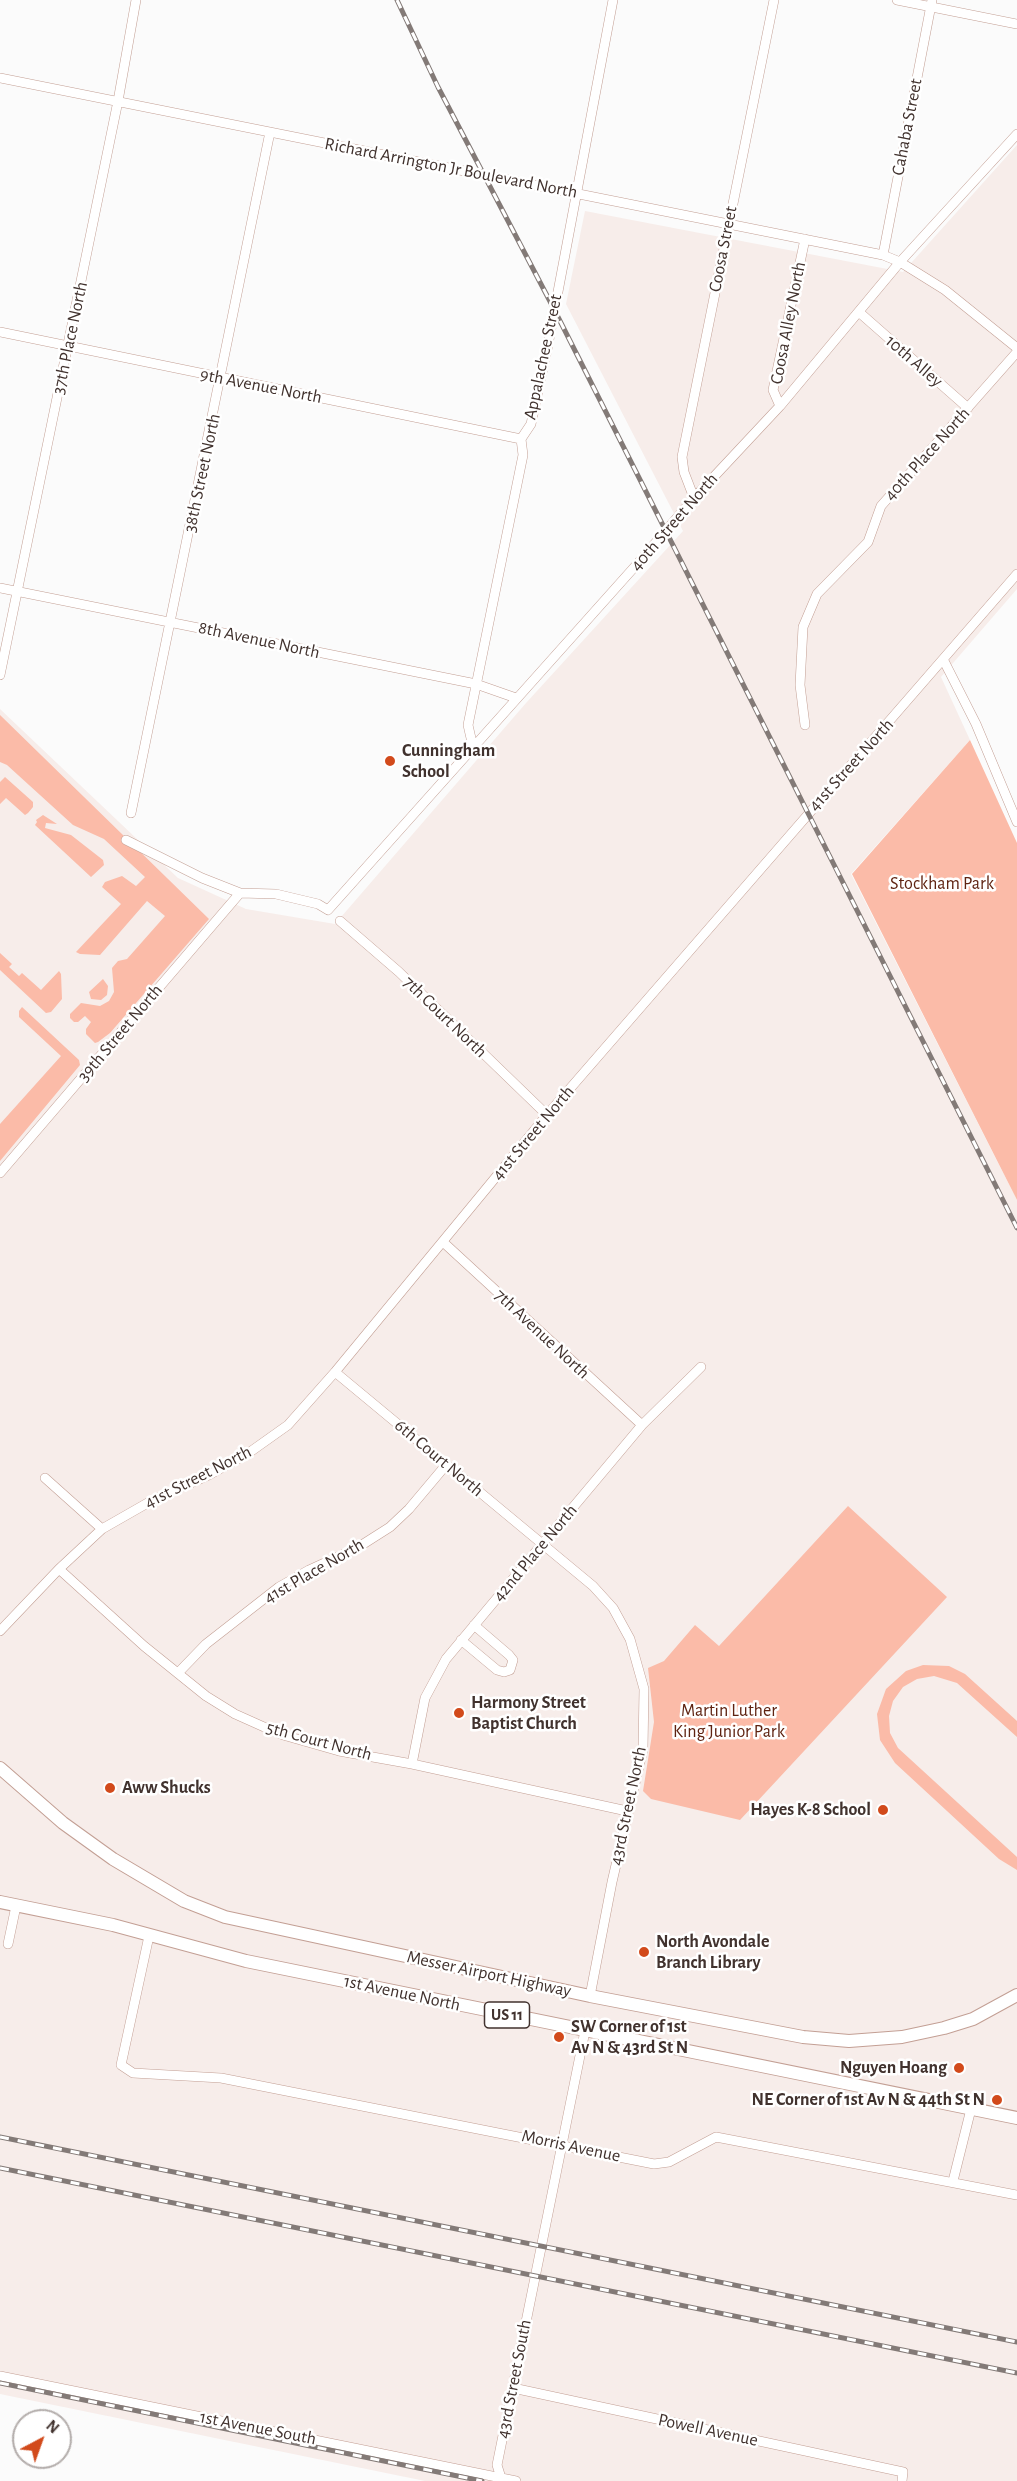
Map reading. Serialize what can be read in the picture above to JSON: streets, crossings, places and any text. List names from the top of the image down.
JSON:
{
  "streets": {
    "main road": ["Messer Airport Highway", "1st Avenue North", "US 11"],
    "street": [
      "Cahaba Street",
      "Richard Arrington Jr Boulevard North",
      "Coosa Street",
      "Coosa Alley North",
      "37th Place North",
      "Appalachee Street",
      "10th Alley",
      "9th Avenue North",
      "40th Place North",
      "38th Street North",
      "40th Street North",
      "8th Avenue North",
      "41st Street North",
      "7th Court North",
      "39th Street North",
      "7th Avenue North",
      "6th Court North",
      "42nd Place North",
      "41st Place North",
      "5th Court North",
      "43rd Street North",
      "Morris Avenue",
      "43rd Street South",
      "1st Avenue South",
      "Powell Avenue"
    ]
  },
  "crossings": [
    ["Cahaba Street", "Richard Arrington Jr Boulevard North"],
    ["Richard Arrington Jr Boulevard North", "Coosa Street"],
    ["Richard Arrington Jr Boulevard North", "Coosa Alley North"],
    ["Richard Arrington Jr Boulevard North", "37th Place North"],
    ["Richard Arrington Jr Boulevard North", "Appalachee Street"],
    ["Richard Arrington Jr Boulevard North", "40th Place North"],
    ["Richard Arrington Jr Boulevard North", "38th Street North"],
    ["Richard Arrington Jr Boulevard North", "40th Street North"],
    ["Coosa Street", "40th Street North"],
    ["Coosa Alley North", "40th Street North"],
    ["37th Place North", "9th Avenue North"],
    ["37th Place North", "8th Avenue North"],
    ["Appalachee Street", "9th Avenue North"],
    ["Appalachee Street", "40th Street North"],
    ["Appalachee Street", "8th Avenue North"],
    ["10th Alley", "40th Place North"],
    ["10th Alley", "40th Street North"],
    ["9th Avenue North", "38th Street North"],
    ["38th Street North", "8th Avenue North"],
    ["40th Street North", "8th Avenue North"],
    ["40th Street North", "39th Street North"],
    ["41st Street North", "7th Court North"],
    ["41st Street North", "7th Avenue North"],
    ["41st Street North", "6th Court North"],
    ["41st Street North", "5th Court North"],
    ["7th Avenue North", "42nd Place North"],
    ["6th Court North", "42nd Place North"],
    ["6th Court North", "41st Place North"],
    ["6th Court North", "43rd Street North"],
    ["42nd Place North", "5th Court North"],
    ["42nd Place North", "43rd Street North"],
    ["41st Place North", "5th Court North"],
    ["5th Court North", "43rd Street North"],
    ["43rd Street North", "Messer Airport Highway"],
    ["1st Avenue North", "Morris Avenue"],
    ["Morris Avenue", "43rd Street South"],
    ["43rd Street South", "1st Avenue South"],
    ["43rd Street South", "Powell Avenue"]
  ],
  "parks": ["Stockham Park", "Martin Luther King Junior Park"],
  "places": [
    "Cunningham School",
    "Harmony Street Baptist Church",
    "Aww Shucks",
    "Hayes K-8 School",
    "North Avondale Branch Library",
    "SW Corner of 1st Av N & 43rd St N",
    "Nguyen Hoang",
    "NE Corner of 1st Av N & 44th St N"
  ],
  "north": "top right"
}
